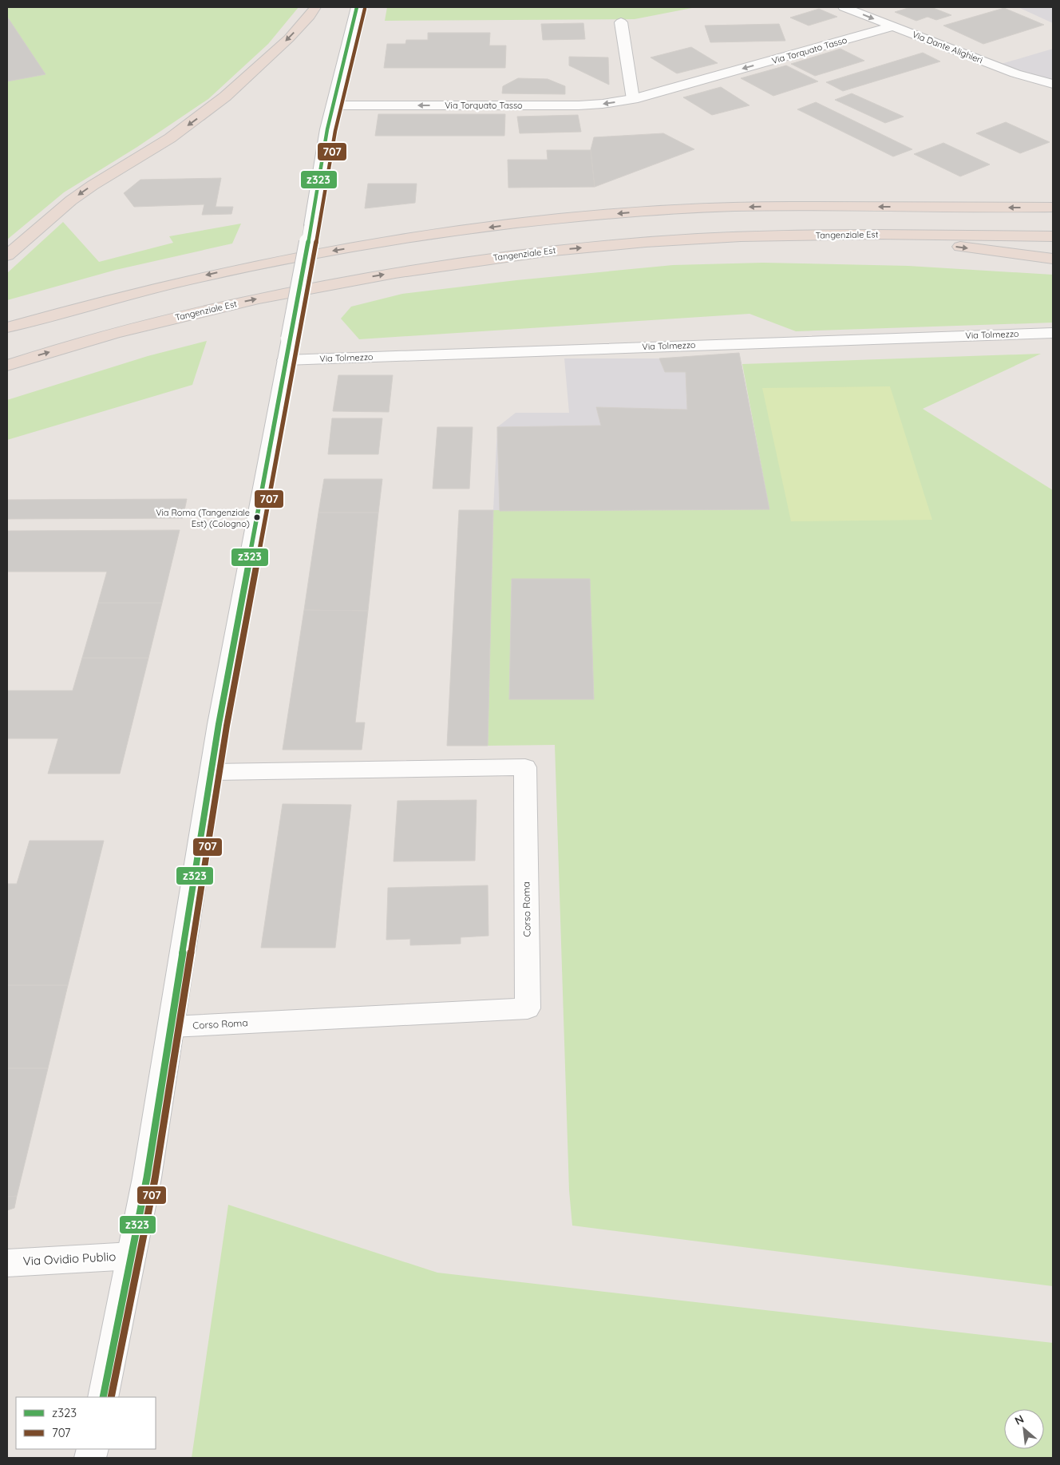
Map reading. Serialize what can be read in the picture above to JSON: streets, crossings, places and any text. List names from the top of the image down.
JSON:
{
  "streets": {
    "highway": ["Tangenziale Est"],
    "street": [
      "Via Dante Alighieri",
      "Via Torquato Tasso",
      "Via Tolmezzo",
      "Corso Roma",
      "Via Ovidio Publio"
    ]
  },
  "crossings": [
    ["Via Dante Alighieri", "Via Torquato Tasso"]
  ],
  "one_way": ["Via Torquato Tasso"],
  "places": ["Via Roma (Tangenziale Est) (Cologno)"],
  "lines": ["transit line z323", "transit line 707"],
  "legend": ["z323", "707"],
  "north": "top left"
}
